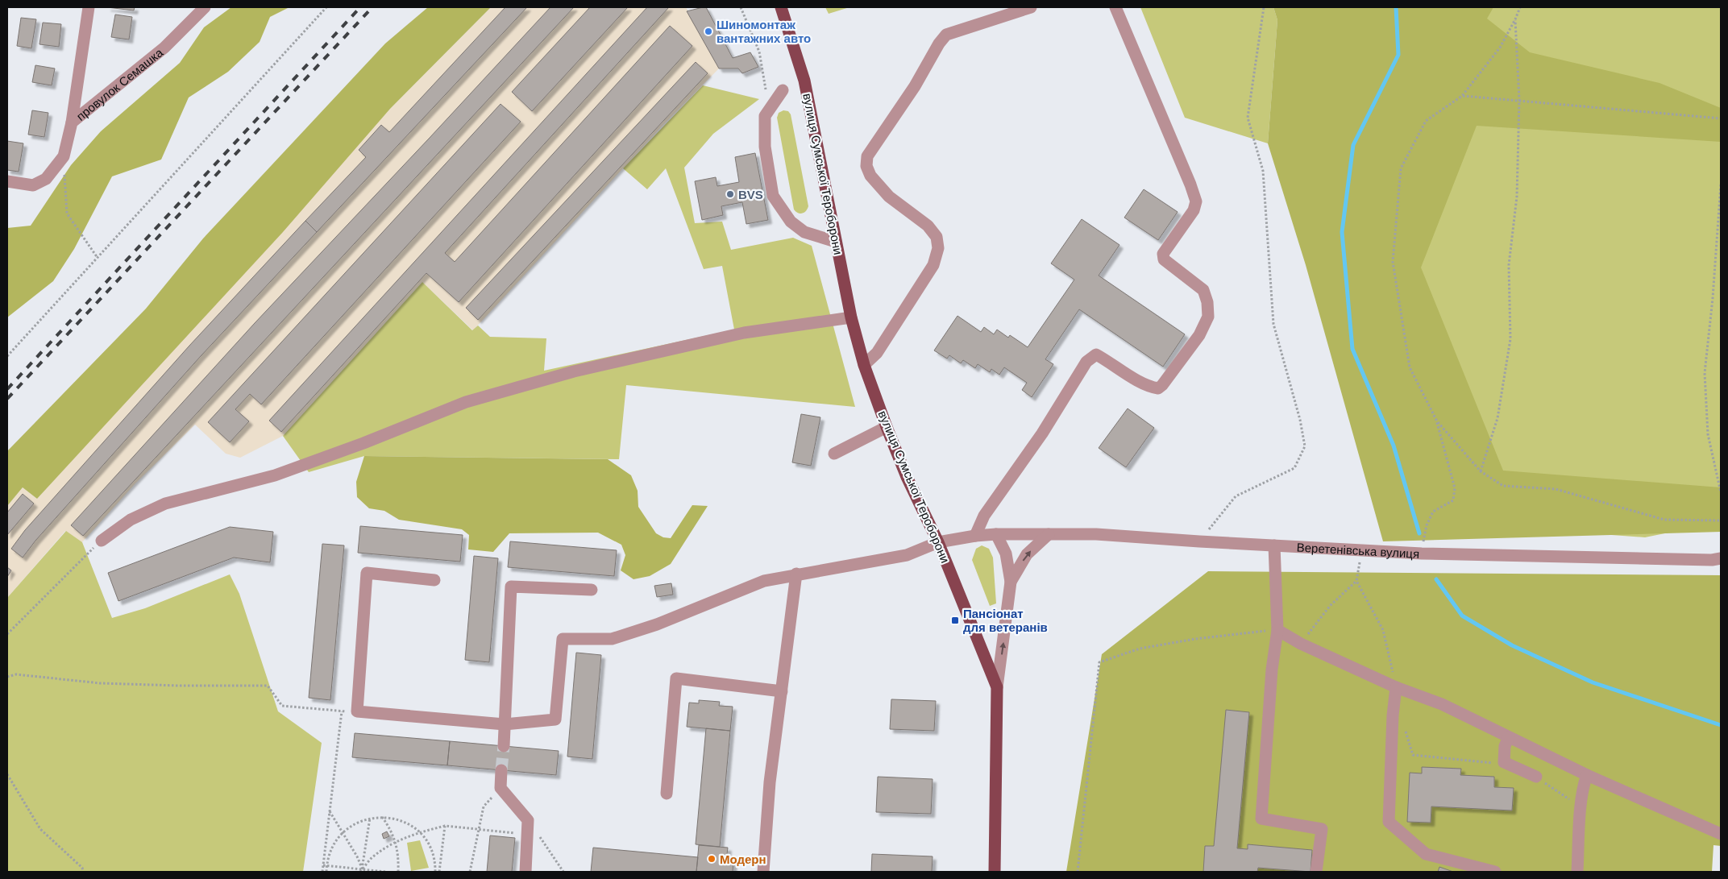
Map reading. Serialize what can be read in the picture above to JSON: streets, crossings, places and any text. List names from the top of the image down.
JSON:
{
  "streets": {
    "main road": ["вулиця Сумської Тероборони"],
    "street": ["провулок Семашка", "Веретенівська вулиця"]
  },
  "crossings": [
    ["вулиця Сумської Тероборони", "Веретенівська вулиця"]
  ],
  "places": {
    "other": ["Шиномонтаж вантажних авто", "BVS", "Модерн"],
    "transit": ["Пансіонат для ветеранів"]
  }
}
